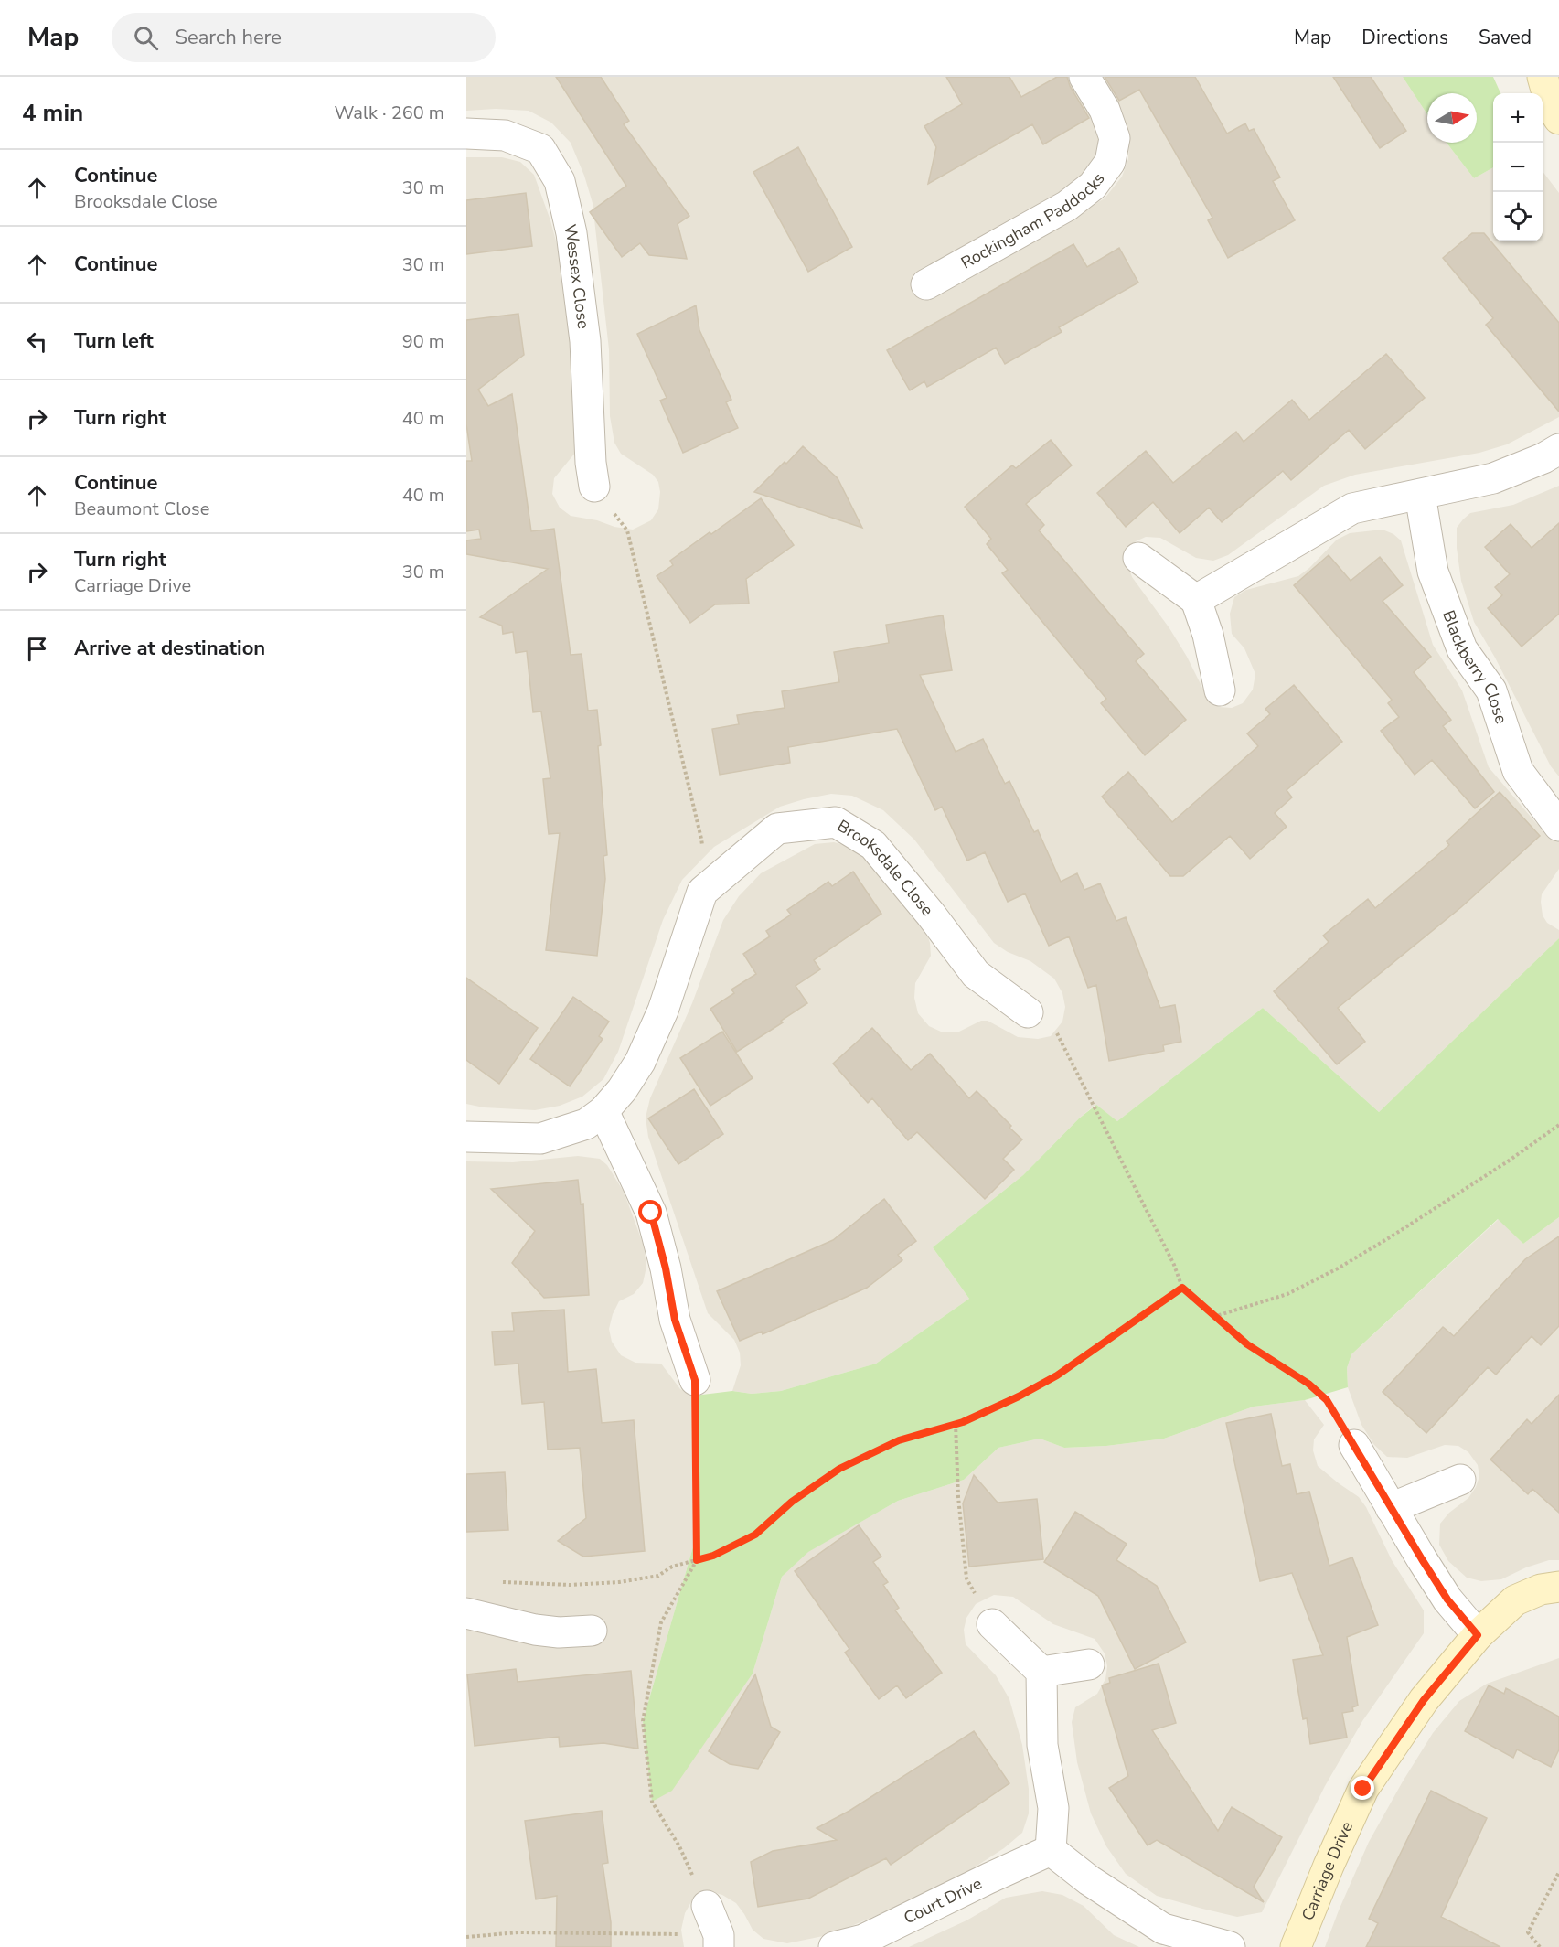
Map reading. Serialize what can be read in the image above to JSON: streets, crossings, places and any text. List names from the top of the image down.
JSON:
{
  "streets": {
    "street": [
      "Rockingham Paddocks",
      "Wessex Close",
      "Blackberry Close",
      "Brooksdale Close",
      "Carriage Drive",
      "Court Drive"
    ]
  },
  "north": "right",
  "page": {
    "header": "Map",
    "search": "Search here",
    "nav": ["Map", "Directions", "Saved"],
    "heading": ["4 min", "Walk · 260 m"],
    "map_buttons": ["+", "−"],
    "list": [
      ["Continue", "Brooksdale Close", "30 m"],
      ["Continue", "30 m"],
      ["Turn left", "90 m"],
      ["Turn right", "40 m"],
      ["Continue", "Beaumont Close", "40 m"],
      ["Turn right", "Carriage Drive", "30 m"],
      "Arrive at destination"
    ]
  }
}
